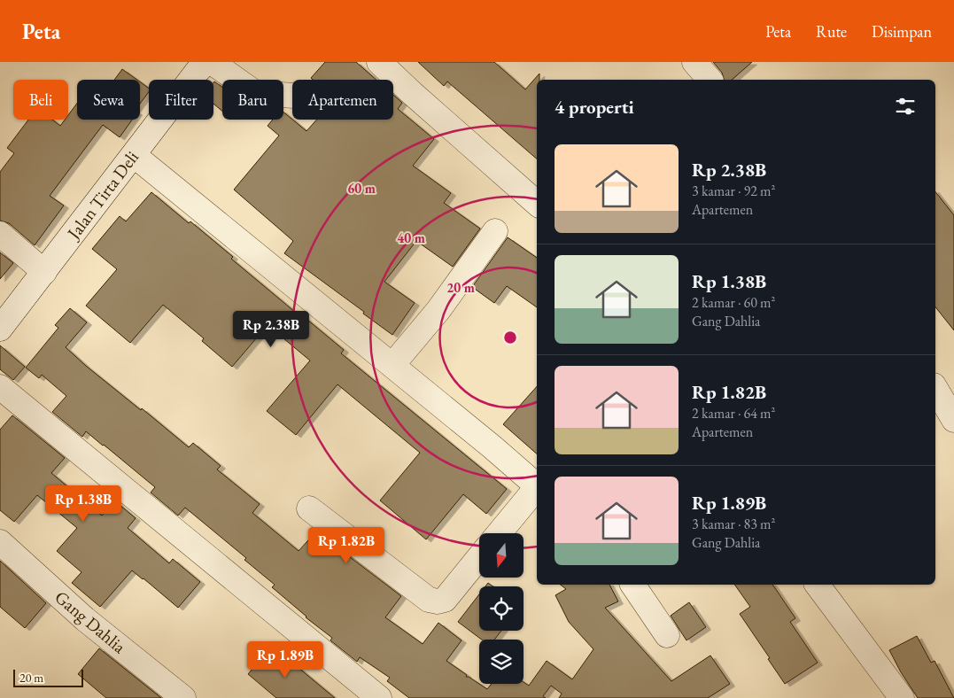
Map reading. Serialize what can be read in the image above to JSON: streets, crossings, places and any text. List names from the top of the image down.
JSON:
{
  "streets": {
    "street": ["Jalan Tirta Deli", "Gang Dahlia"]
  },
  "scale_bar": "20 m",
  "north": "bottom",
  "page": {
    "header": "Peta",
    "nav": ["Peta", "Rute", "Disimpan"],
    "chip": [
      "Beli",
      "Sewa",
      "Filter",
      "Baru",
      "Apartemen"
    ],
    "heading": "4 properti",
    "list": [
      {
        "name": "Rp 2.38B",
        "note": "3 kamar · 92 m² · Apartemen"
      },
      {
        "name": "Rp 1.38B",
        "note": "2 kamar · 60 m² · Gang Dahlia"
      },
      {
        "name": "Rp 1.82B",
        "note": "2 kamar · 64 m² · Apartemen"
      },
      {
        "name": "Rp 1.89B",
        "note": "3 kamar · 83 m² · Gang Dahlia"
      }
    ],
    "price": [
      "Rp 2.38B",
      "Rp 1.38B",
      "Rp 1.82B",
      "Rp 1.89B"
    ],
    "scale": "20 m"
  },
  "rings": ["60 m", "40 m", "20 m"]
}
